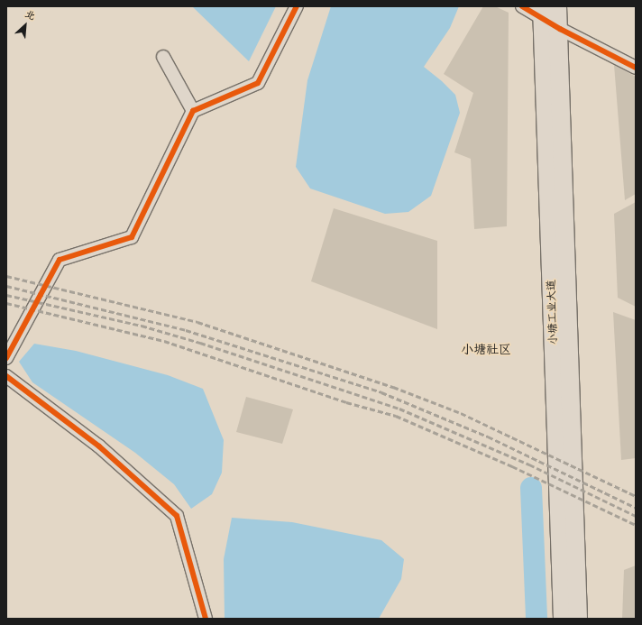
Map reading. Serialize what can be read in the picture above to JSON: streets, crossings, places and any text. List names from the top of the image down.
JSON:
{
  "streets": {
    "main road": ["小塘工业大道"]
  },
  "districts": ["小塘社区"],
  "north": "top right"
}
